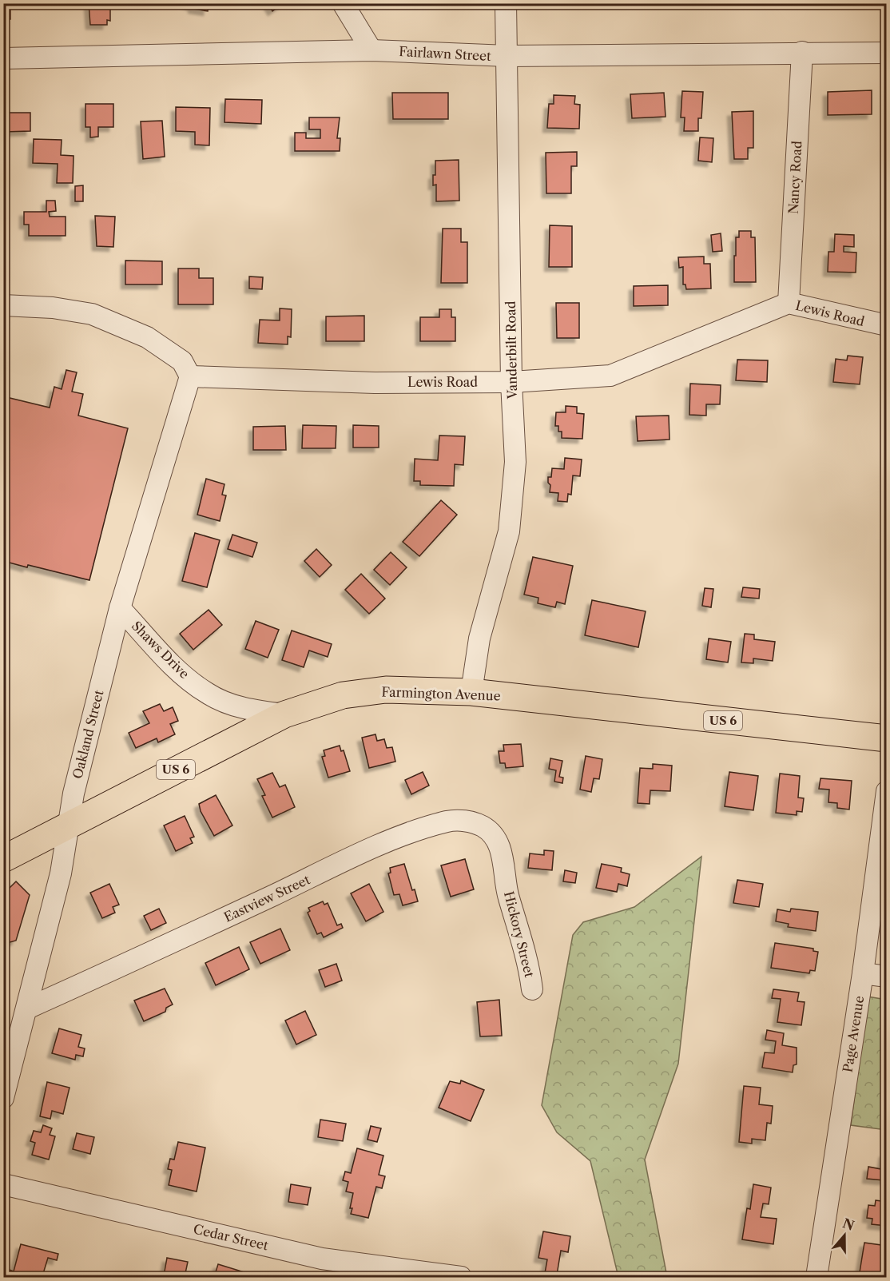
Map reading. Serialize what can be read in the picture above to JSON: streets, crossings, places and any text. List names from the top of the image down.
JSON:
{
  "streets": {
    "highway": ["Farmington Avenue", "US 6"],
    "street": [
      "Fairlawn Street",
      "Nancy Road",
      "Lewis Road",
      "Vanderbilt Road",
      "Shaws Drive",
      "Oakland Street",
      "Eastview Street",
      "Hickory Street",
      "Page Avenue",
      "Cedar Street"
    ]
  },
  "crossings": [
    ["Fairlawn Street", "Nancy Road"],
    ["Fairlawn Street", "Vanderbilt Road"],
    ["Nancy Road", "Lewis Road"],
    ["Lewis Road", "Vanderbilt Road"],
    ["Lewis Road", "Oakland Street"],
    ["Vanderbilt Road", "Farmington Avenue"],
    ["Shaws Drive", "Farmington Avenue"],
    ["Shaws Drive", "Oakland Street"],
    ["Farmington Avenue", "Oakland Street"],
    ["Oakland Street", "Eastview Street"],
    ["Eastview Street", "Hickory Street"]
  ],
  "north": "top"
}
